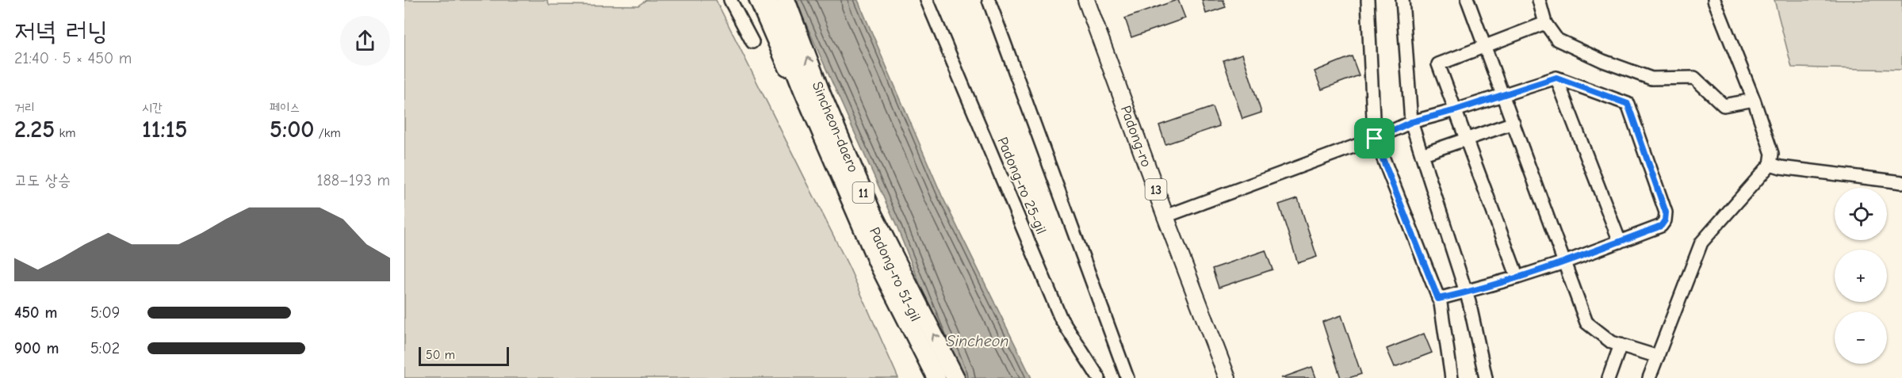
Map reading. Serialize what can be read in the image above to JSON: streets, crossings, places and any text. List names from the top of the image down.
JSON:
{
  "streets": {
    "highway": ["Sincheon-daero", "11"],
    "main road": ["Padong-ro", "13"],
    "street": ["Padong-ro 25-gil", "Padong-ro 51-gil"]
  },
  "water": ["Sincheon"],
  "scale_bar": "50 m",
  "page": {
    "heading": ["저녁 러닝", "21:40 · 5 × 450 m"],
    "stats": [
      ["거리", "2.25 km"],
      ["시간", "11:15"],
      ["페이스", "5:00 /km"]
    ],
    "chart": ["고도 상승", "188–193 m"],
    "map_buttons": ["+", "−"],
    "list": [
      {
        "name": "450 m",
        "note": "5:09"
      },
      {
        "name": "900 m",
        "note": "5:02"
      }
    ],
    "scale": "50 m"
  }
}
